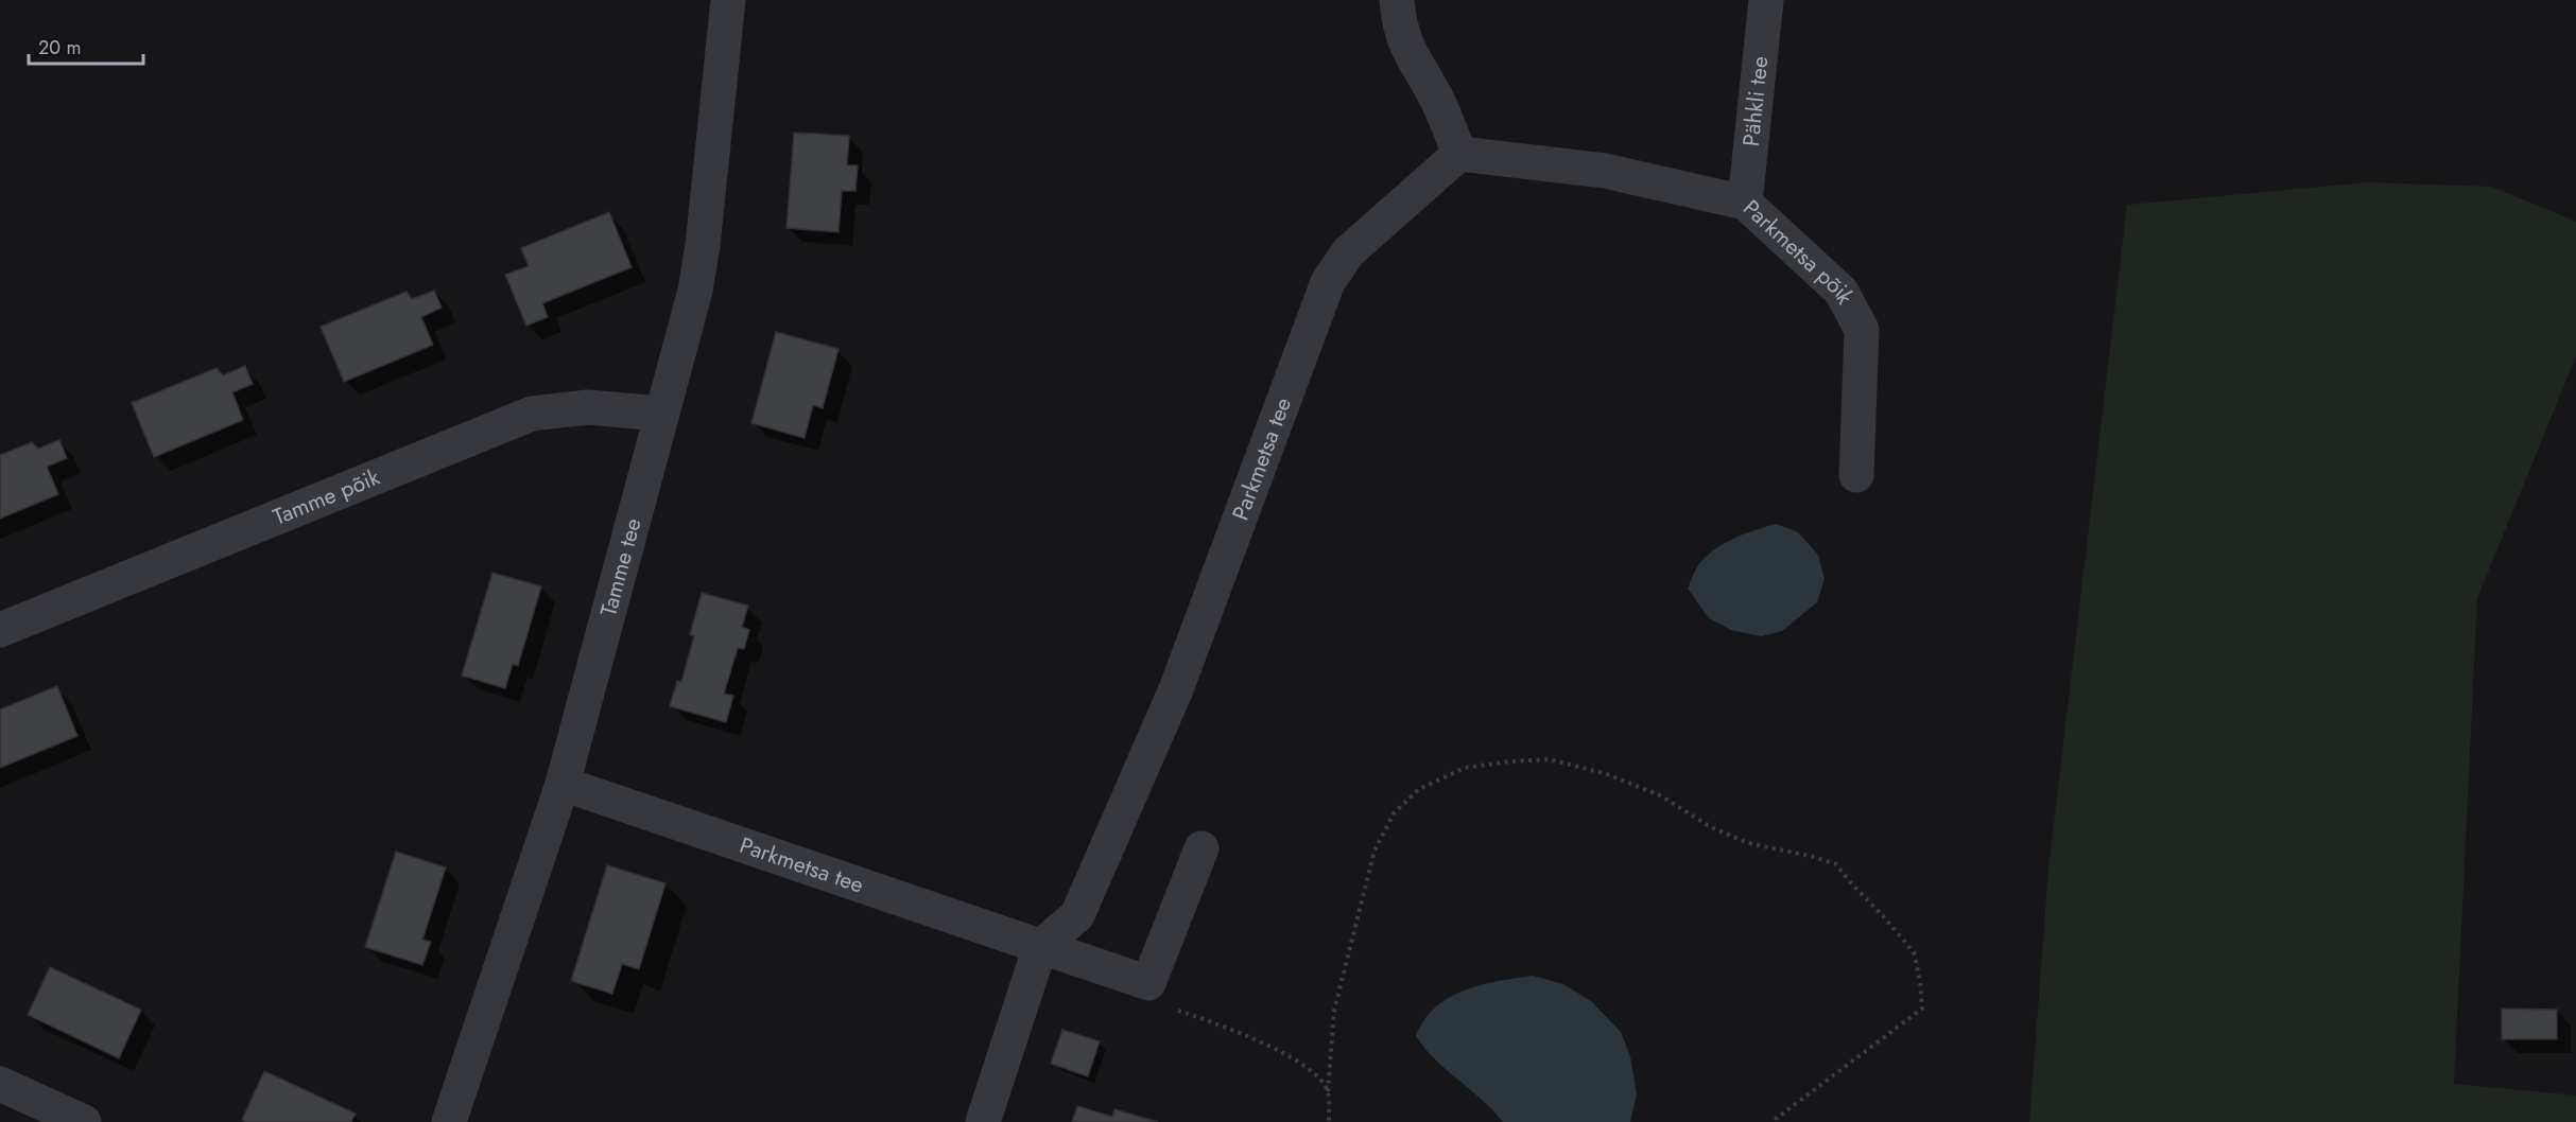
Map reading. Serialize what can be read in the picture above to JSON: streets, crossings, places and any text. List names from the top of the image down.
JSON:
{
  "streets": {
    "street": [
      "Pähkli tee",
      "Parkmetsa põik",
      "Parkmetsa tee",
      "Tamme põik",
      "Tamme tee"
    ]
  },
  "crossings": [
    ["Pähkli tee", "Parkmetsa põik"],
    ["Parkmetsa põik", "Parkmetsa tee"],
    ["Parkmetsa tee", "Tamme tee"],
    ["Tamme põik", "Tamme tee"]
  ],
  "scale_bar": "20 m"
}
